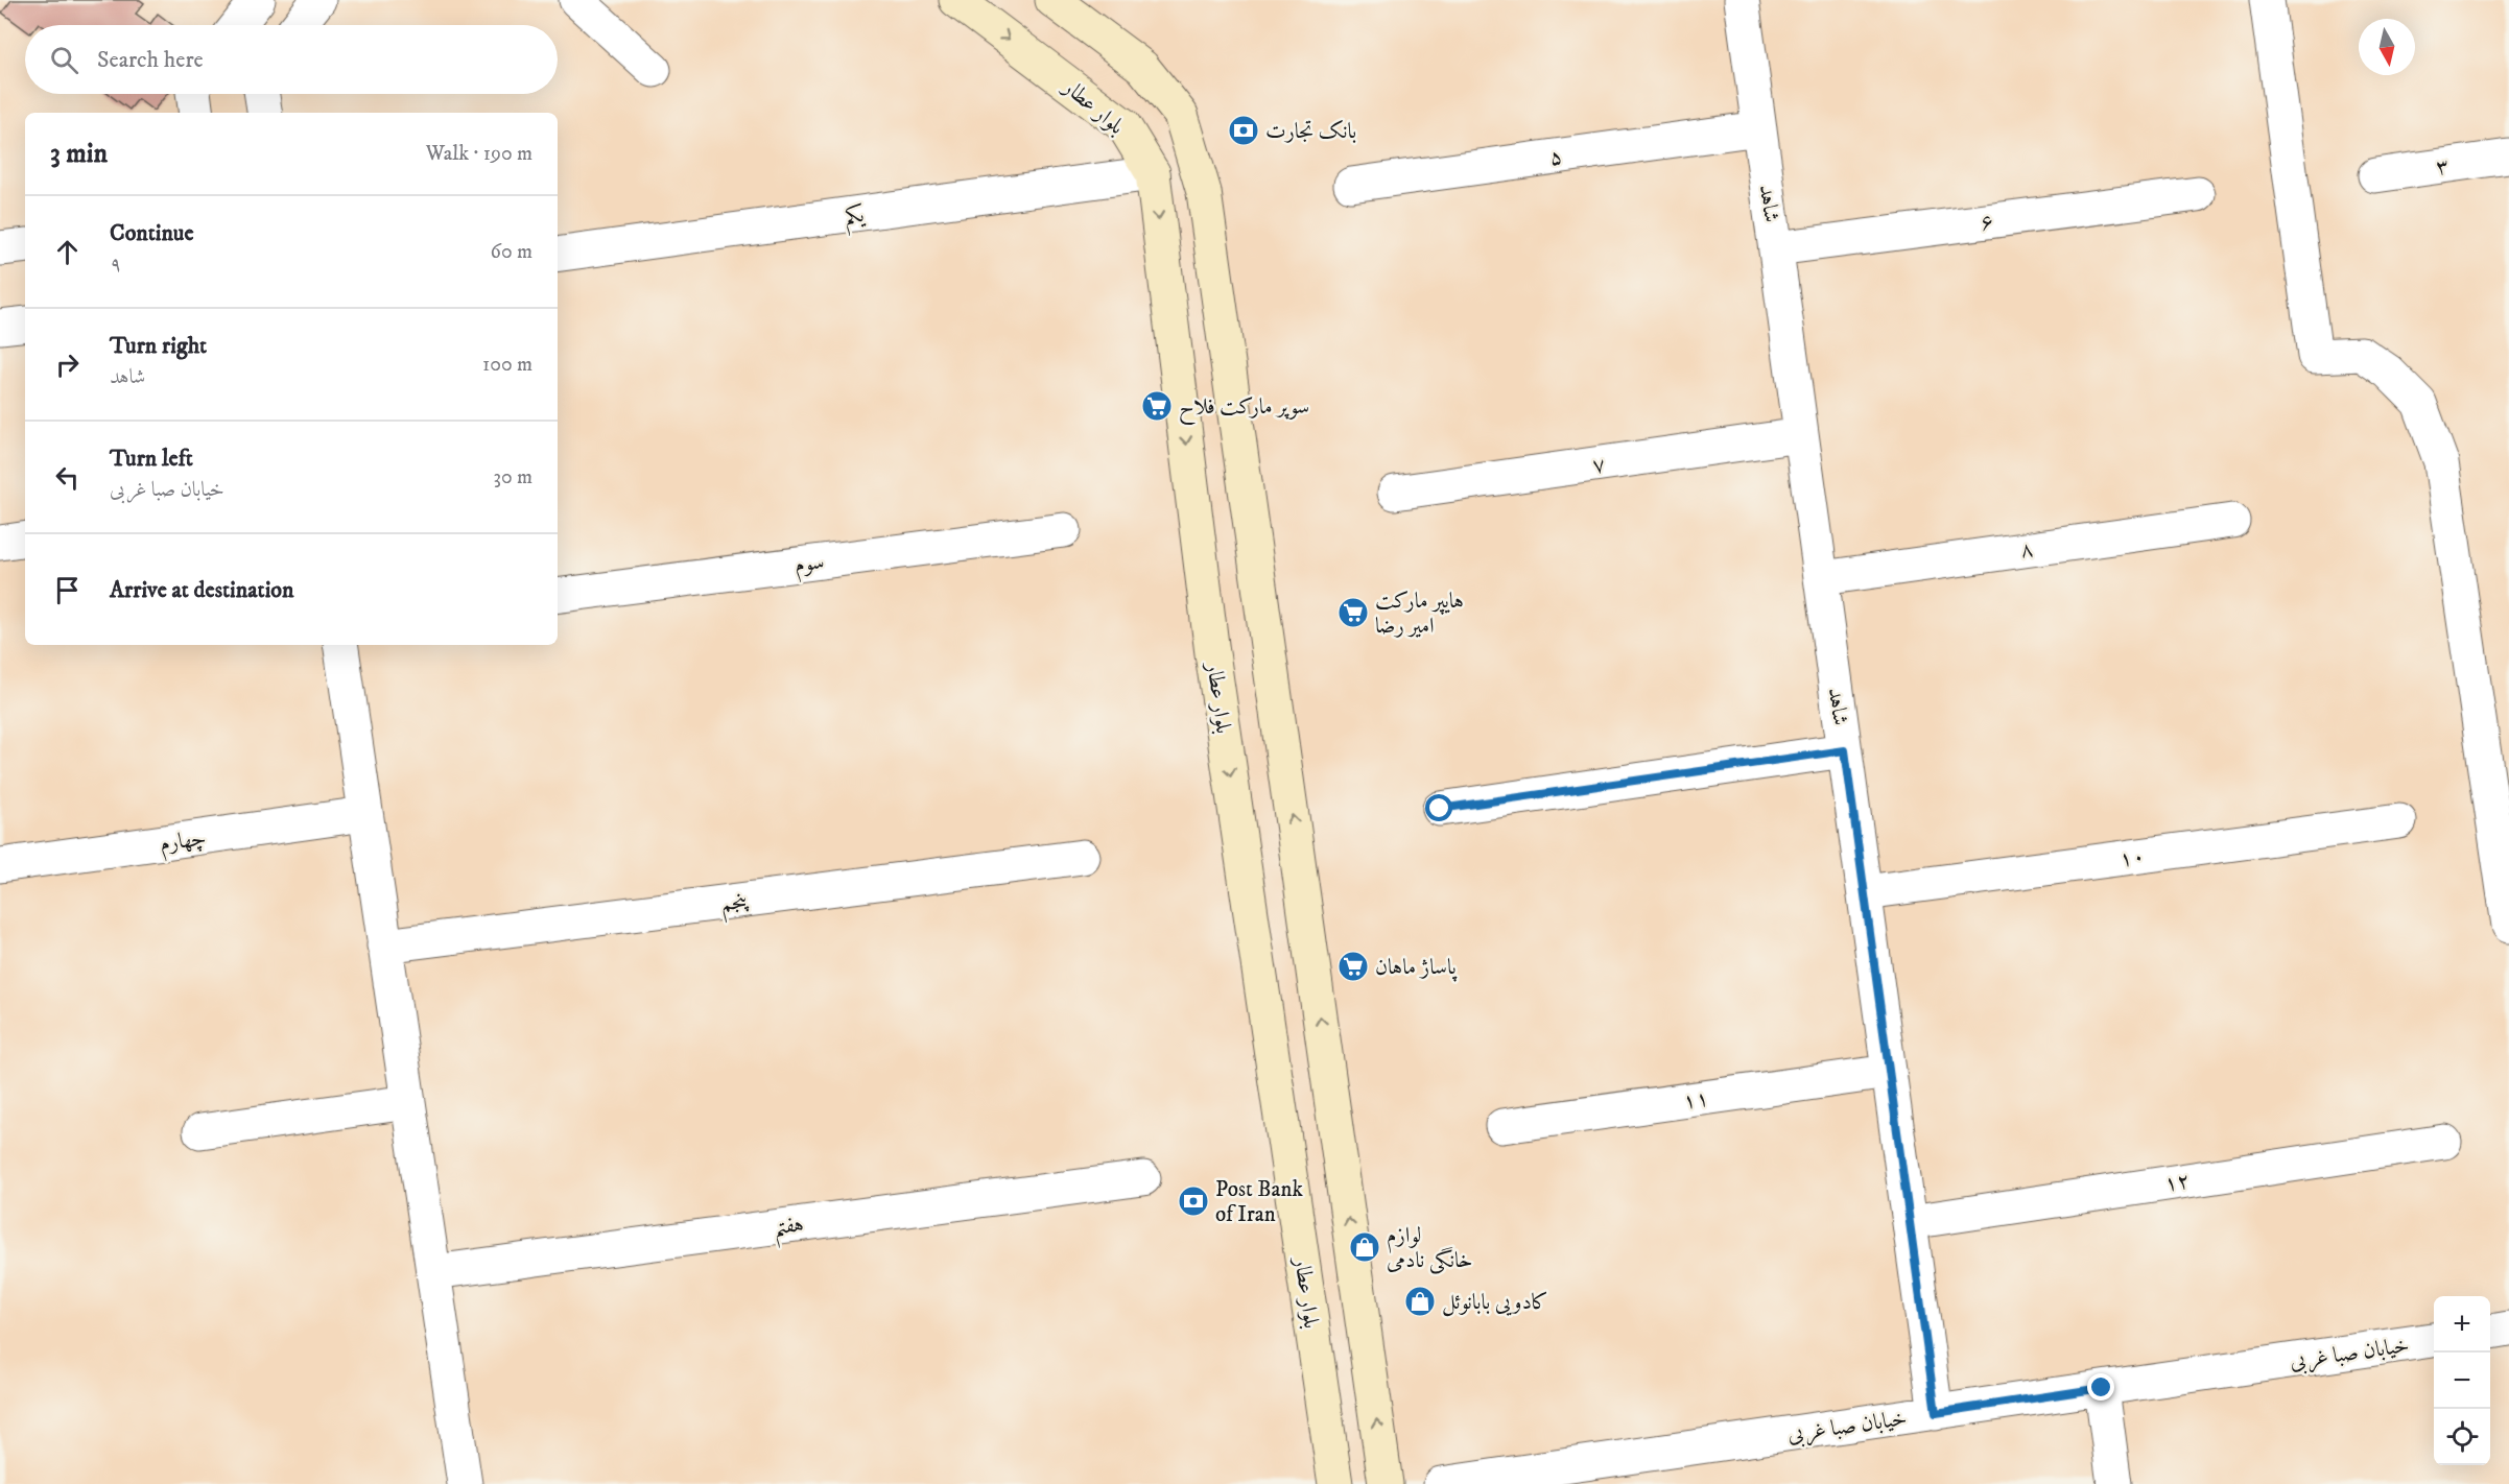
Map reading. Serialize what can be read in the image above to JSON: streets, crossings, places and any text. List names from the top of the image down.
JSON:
{
  "streets": {
    "street": [
      "بلوار عطار",
      "۵",
      "۳",
      "شاهد",
      "یکم",
      "۶",
      "۷",
      "۸",
      "سوم",
      "چهارم",
      "۱۰",
      "پنجم",
      "۱۱",
      "۱۲",
      "هفتم",
      "خیابان صبا غربی"
    ]
  },
  "crossings": [
    ["بلوار عطار", "یکم"],
    ["۵", "شاهد"],
    ["شاهد", "۶"],
    ["شاهد", "۷"],
    ["شاهد", "۸"],
    ["شاهد", "۱۰"],
    ["شاهد", "۱۱"],
    ["شاهد", "۱۲"],
    ["شاهد", "خیابان صبا غربی"]
  ],
  "places": {
    "bank": ["بانک تجارت", "Post Bank of Iran"],
    "supermarket": ["سوپر مارکت فلاح", "هایپر مارکت امیر رضا", "پاساژ ماهان"],
    "shop": ["لوازم خانگی نادمی", "کادویی بابانوئل"]
  },
  "north": "bottom",
  "page": {
    "search": "Search here",
    "heading": ["3 min", "Walk · 190 m"],
    "list": [
      ["Continue", "۹", "60 m"],
      ["Turn right", "شاهد", "100 m"],
      ["Turn left", "خیابان صبا غربی", "30 m"],
      "Arrive at destination"
    ],
    "map_buttons": ["+", "−"]
  }
}
